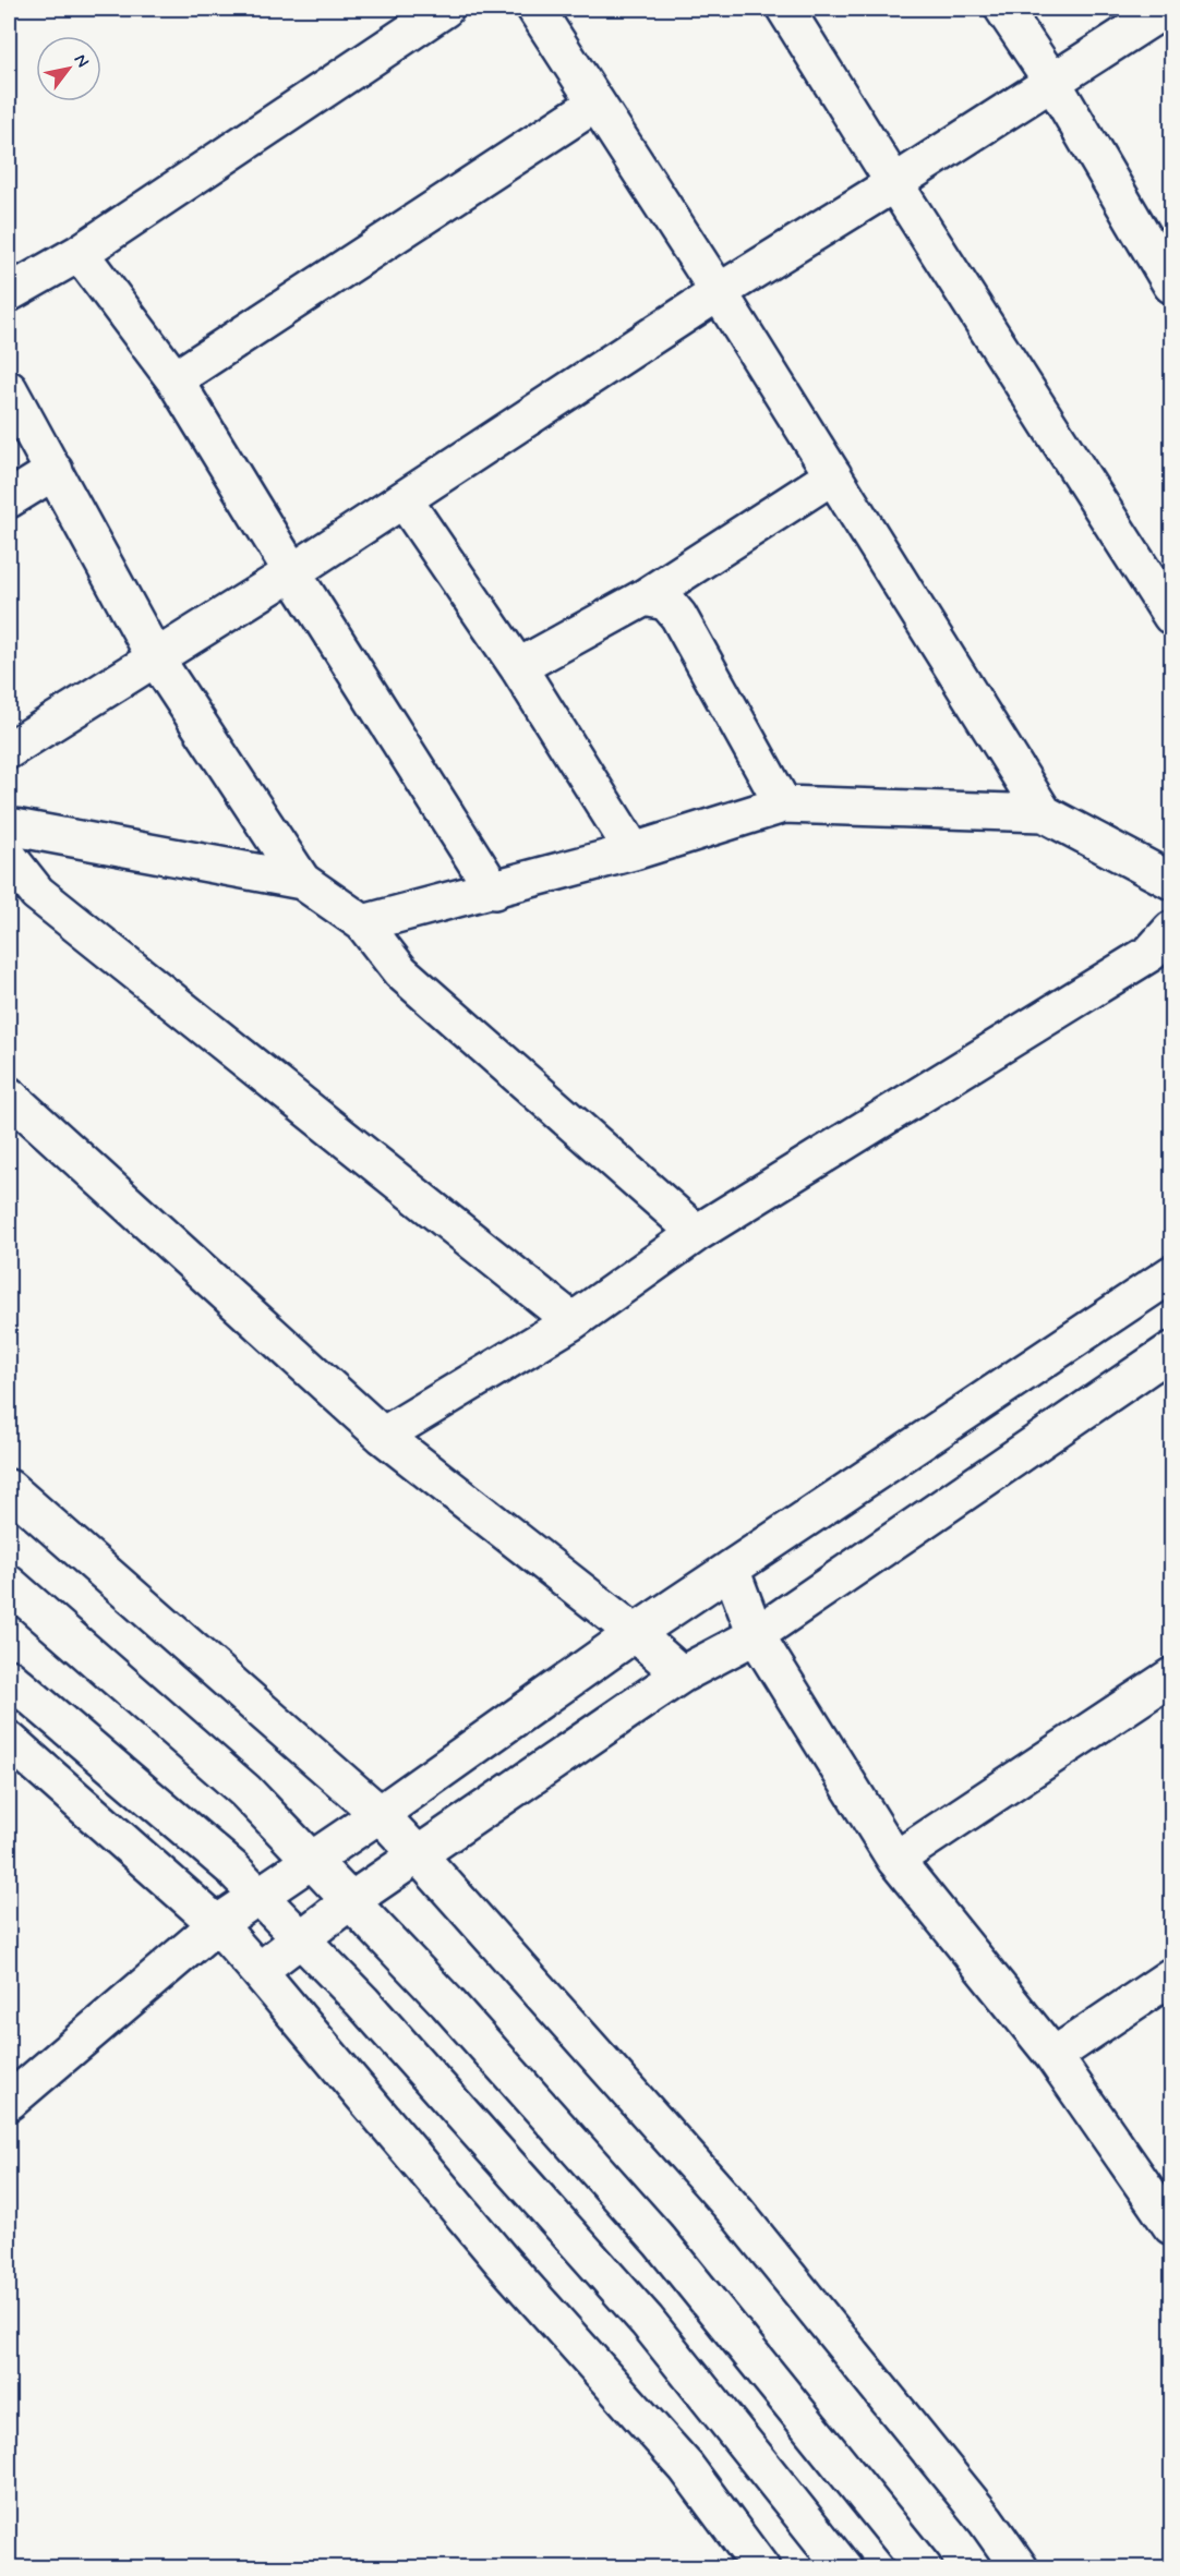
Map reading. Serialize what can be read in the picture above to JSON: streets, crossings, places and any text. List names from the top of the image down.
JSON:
{
  "north": "top right"
}
